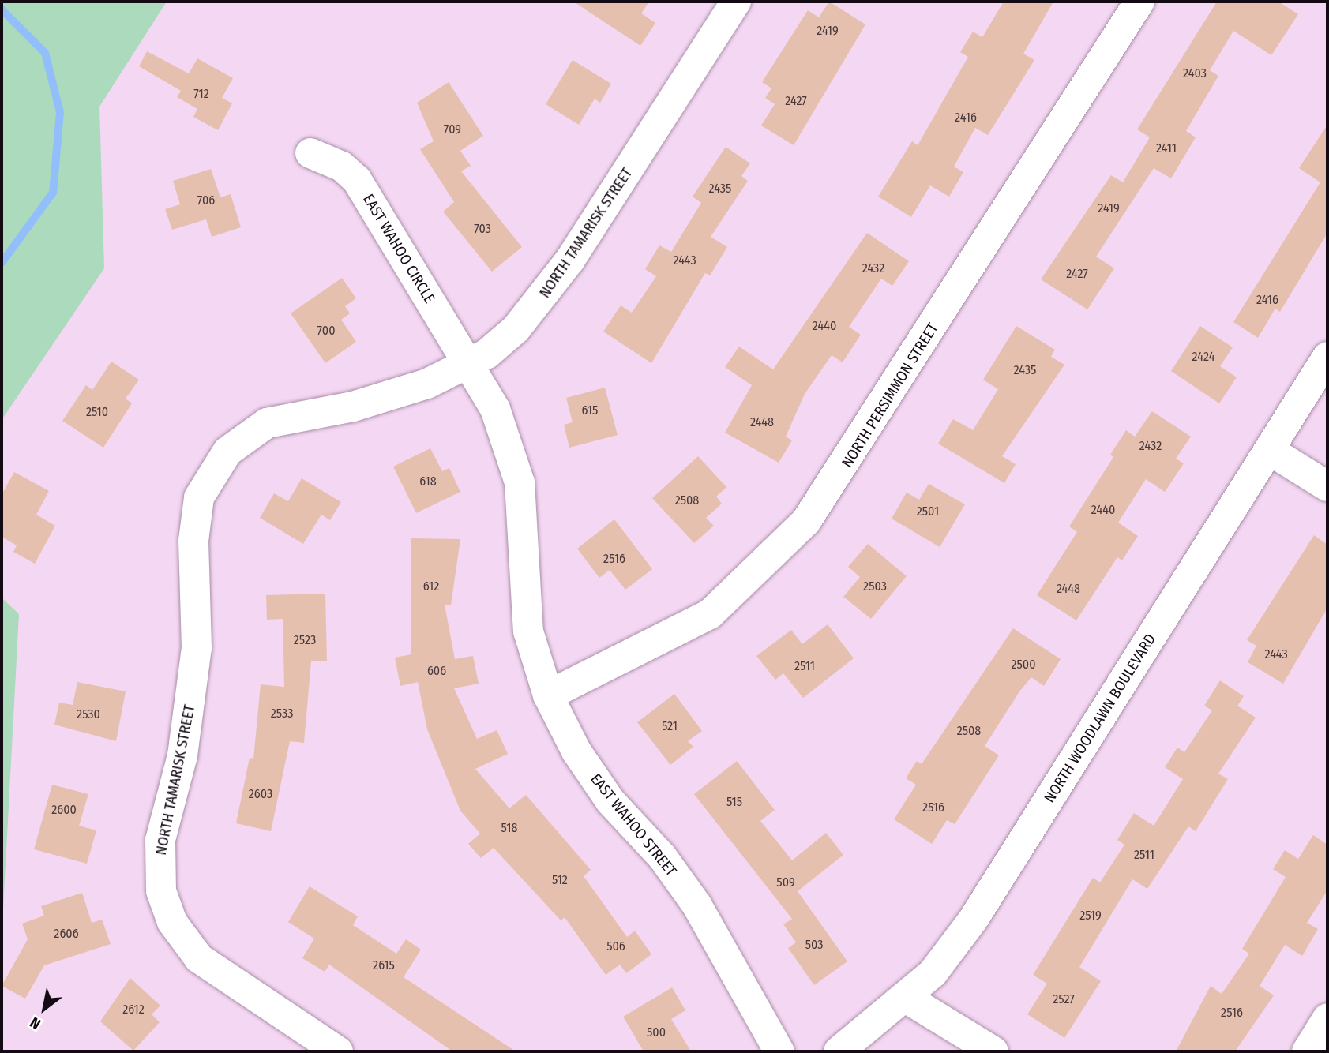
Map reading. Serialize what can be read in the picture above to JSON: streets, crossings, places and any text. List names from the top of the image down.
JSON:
{
  "streets": {
    "street": [
      "NORTH TAMARISK STREET",
      "EAST WAHOO CIRCLE",
      "NORTH PERSIMMON STREET",
      "NORTH WOODLAWN BOULEVARD",
      "EAST WAHOO STREET"
    ]
  },
  "crossings": [
    ["NORTH TAMARISK STREET", "EAST WAHOO CIRCLE"],
    ["NORTH TAMARISK STREET", "EAST WAHOO STREET"],
    ["EAST WAHOO CIRCLE", "EAST WAHOO STREET"],
    ["NORTH PERSIMMON STREET", "EAST WAHOO STREET"]
  ],
  "house_numbers": [
    "2419",
    "2403",
    "712",
    "2427",
    "2416",
    "709",
    "2411",
    "2435",
    "706",
    "2419",
    "703",
    "2443",
    "2432",
    "2427",
    "2416",
    "2440",
    "700",
    "2424",
    "2435",
    "615",
    "2510",
    "2448",
    "2432",
    "618",
    "2508",
    "2440",
    "2501",
    "2516",
    "612",
    "2503",
    "2448",
    "2523",
    "2443",
    "2500",
    "2511",
    "606",
    "2533",
    "2530",
    "521",
    "2508",
    "2603",
    "515",
    "2516",
    "2600",
    "518",
    "2511",
    "512",
    "509",
    "2519",
    "2606",
    "503",
    "506",
    "2615",
    "2527",
    "2612",
    "2516",
    "500"
  ],
  "north": "bottom left"
}
